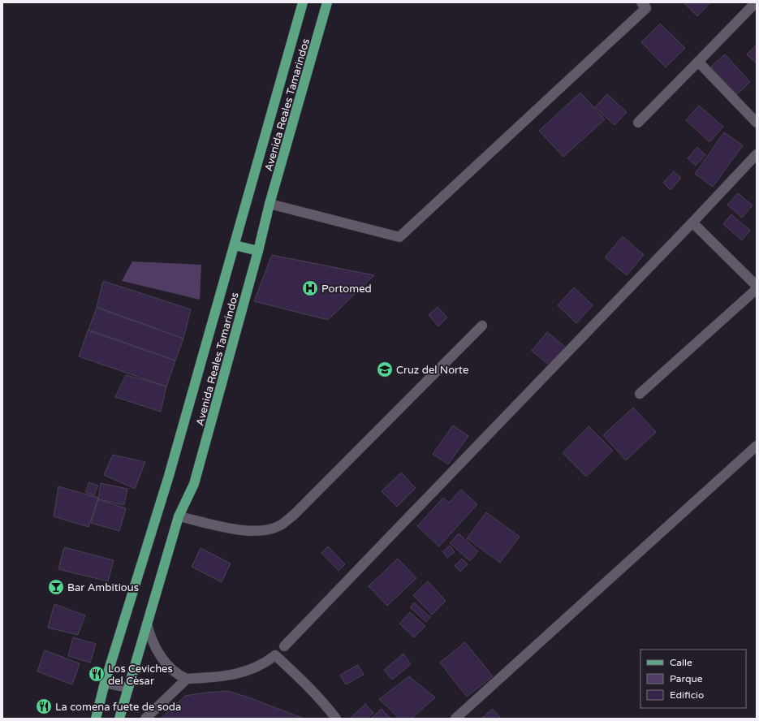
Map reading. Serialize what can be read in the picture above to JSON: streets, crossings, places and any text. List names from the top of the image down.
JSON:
{
  "streets": {
    "main road": ["Avenida Reales Tamarindos"]
  },
  "places": {
    "hospital": ["Portomed"],
    "school or university": ["Cruz del Norte"],
    "bar": ["Bar Ambitious"],
    "restaurant": ["Los Ceviches del Cèsar", "La comena fuete de soda"]
  },
  "legend": ["Calle", "Parque", "Edificio"]
}
